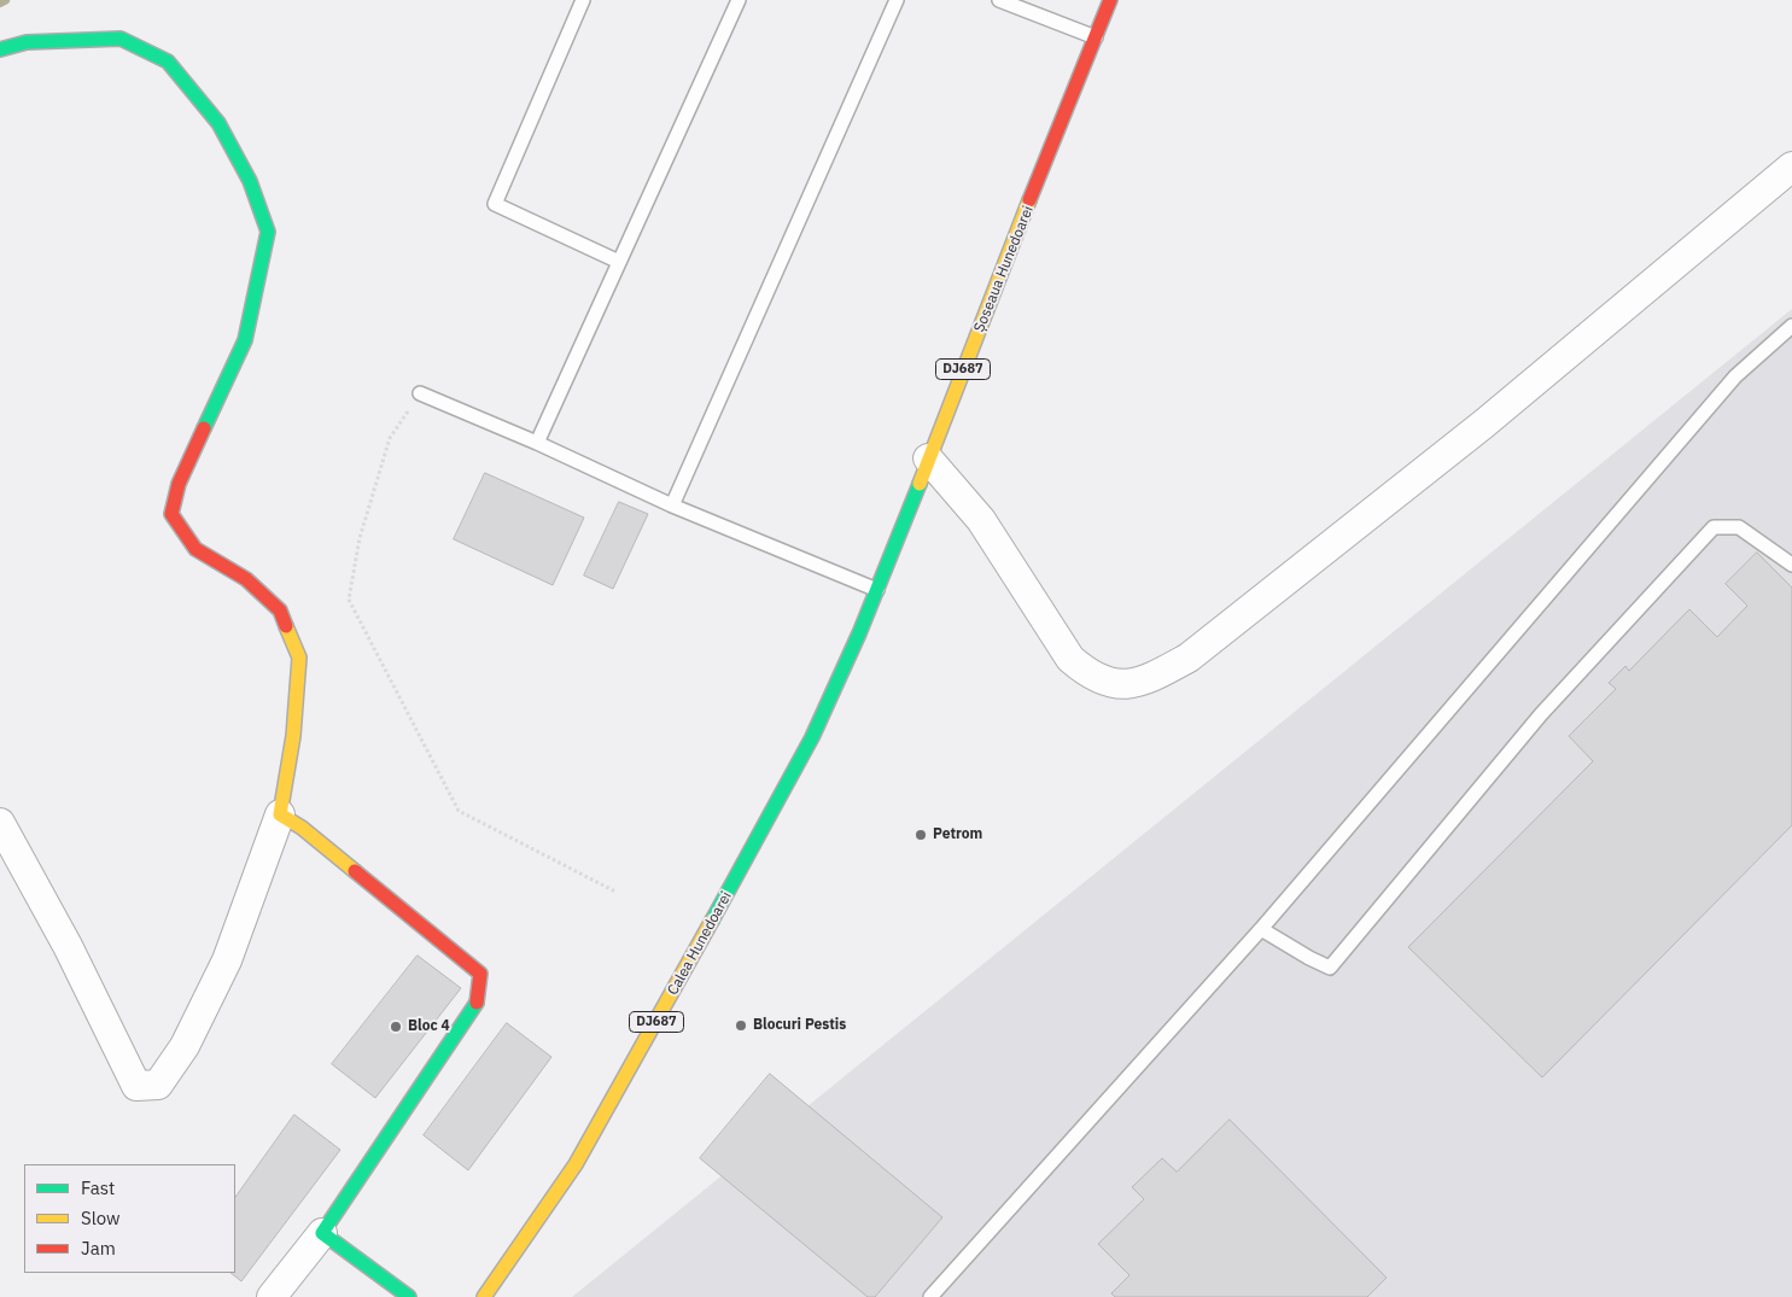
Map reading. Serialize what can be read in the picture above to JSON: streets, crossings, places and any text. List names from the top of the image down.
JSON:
{
  "streets": {
    "street": ["Șoseaua Hunedoarei", "DJ687", "Calea Hunedoarei"]
  },
  "crossings": [
    ["Șoseaua Hunedoarei", "Calea Hunedoarei"]
  ],
  "places": ["Petrom", "Blocuri Pestis", "Bloc 4"],
  "legend": ["Fast", "Slow", "Jam"]
}
